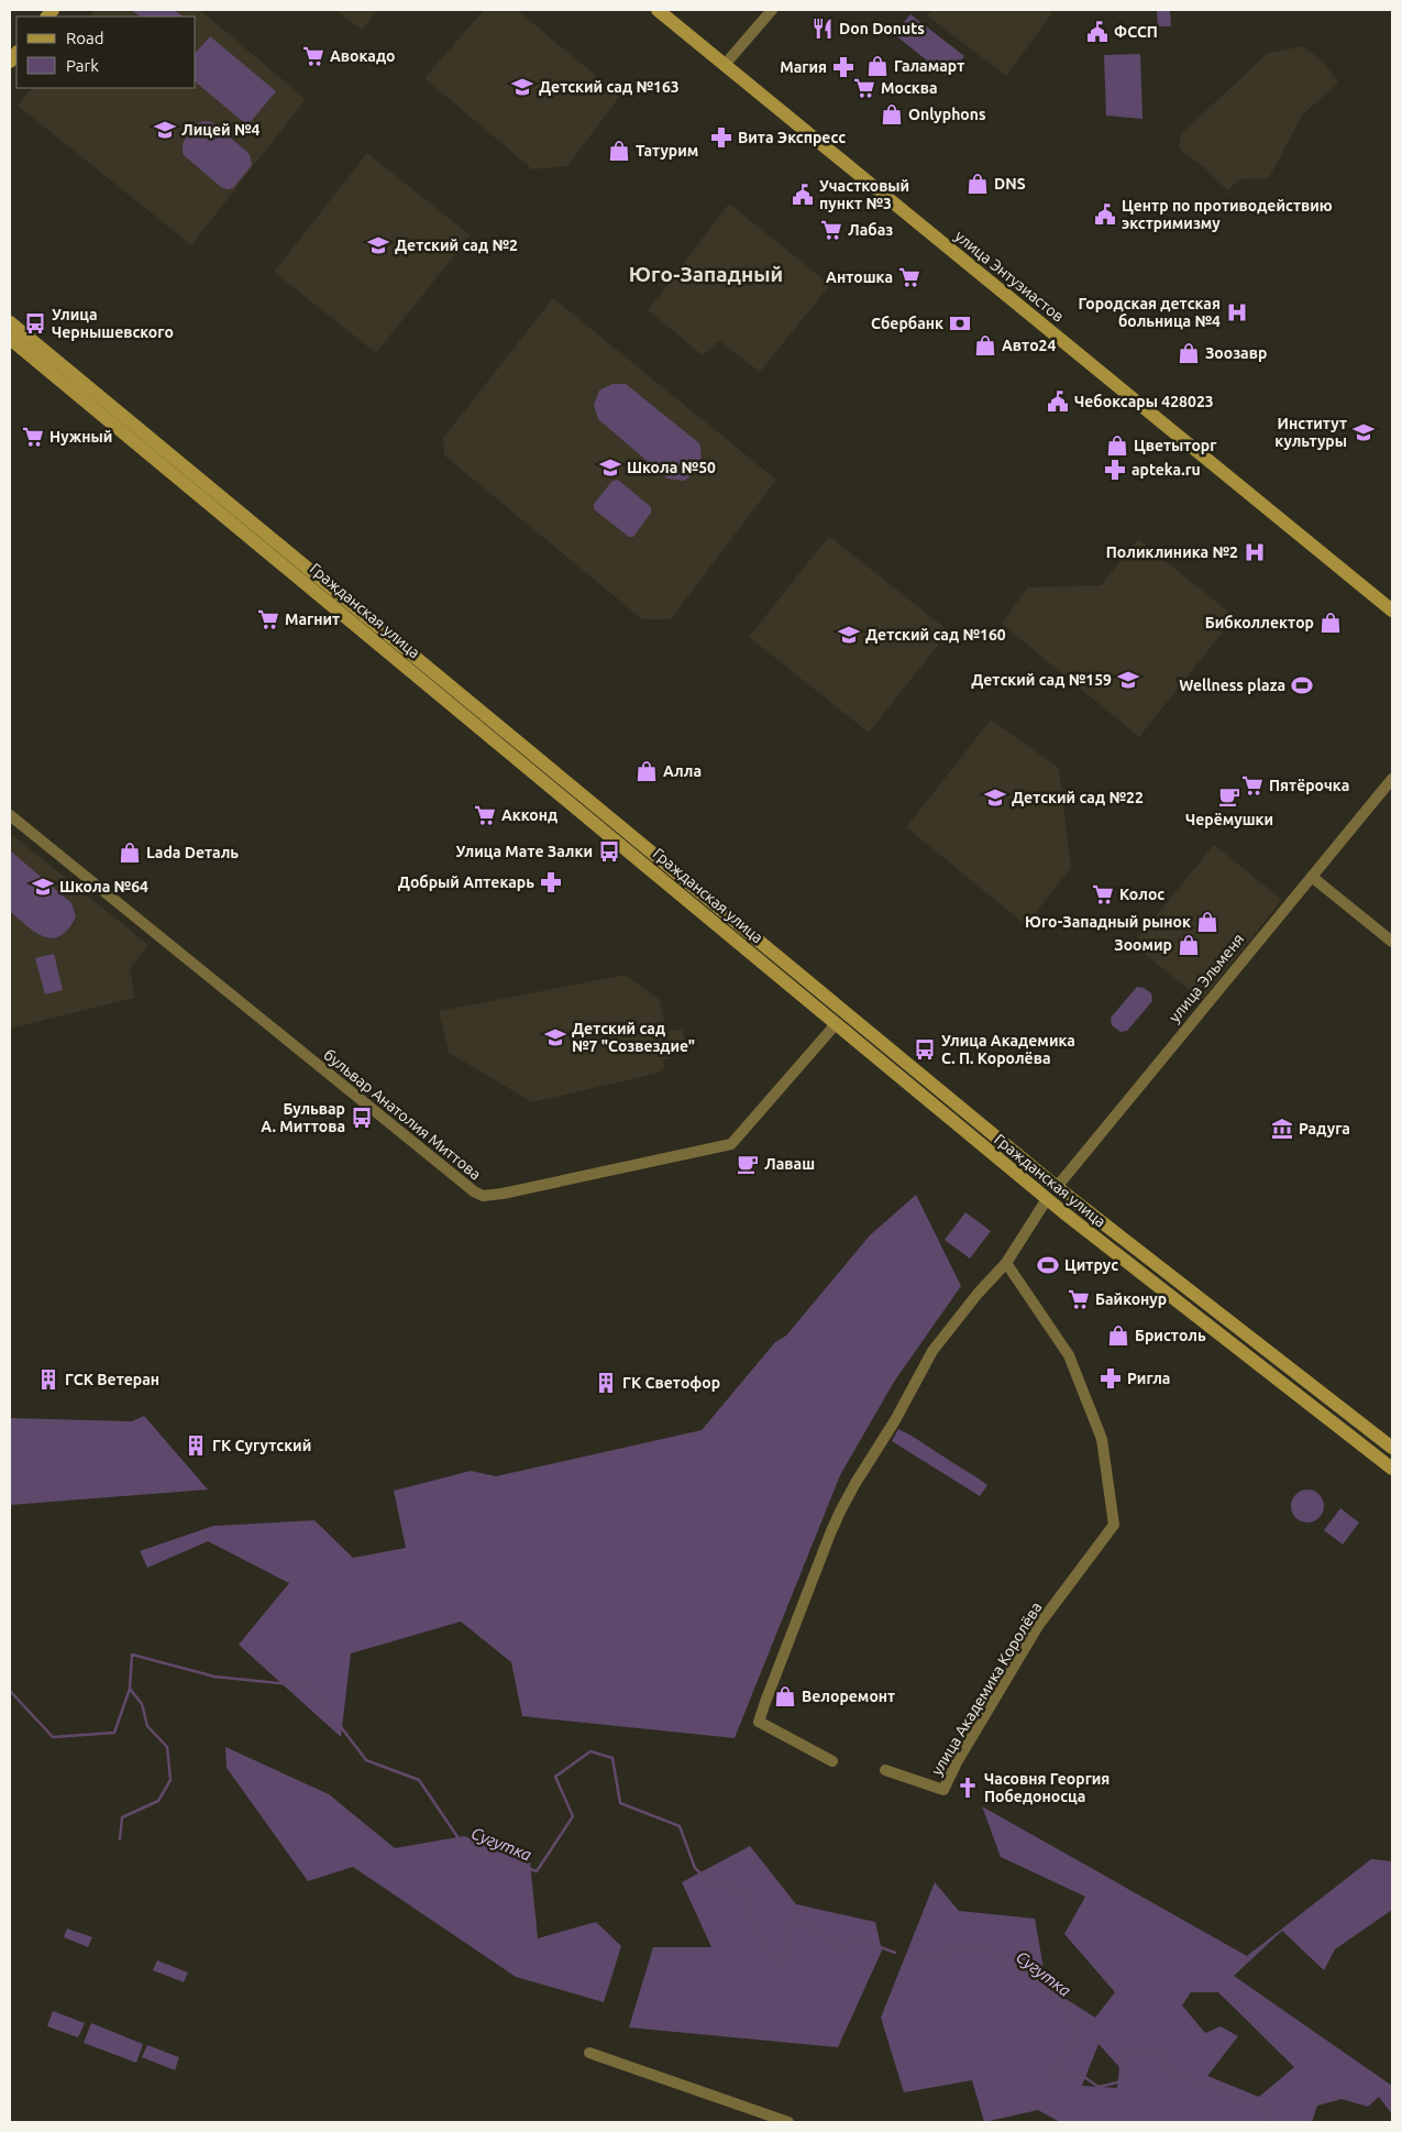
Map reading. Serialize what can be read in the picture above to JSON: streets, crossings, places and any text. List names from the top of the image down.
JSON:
{
  "streets": {
    "main road": ["улица Энтузиастов", "Гражданская улица", "улица Эльменя"],
    "street": ["бульвар Анатолия Миттова", "улица Академика Королёва"]
  },
  "crossings": [
    ["Гражданская улица", "улица Эльменя"],
    ["Гражданская улица", "бульвар Анатолия Миттова"]
  ],
  "districts": ["Юго-Западный"],
  "water": ["Сугутка"],
  "places": {
    "restaurant": ["Don Donuts"],
    "public building": [
      "ФССП",
      "Участковый пункт №3",
      "Центр по противодействию экстримизму",
      "Чебоксары 428023"
    ],
    "supermarket": [
      "Авокадо",
      "Москва",
      "Лабаз",
      "Антошка",
      "Нужный",
      "Магнит",
      "Пятёрочка",
      "Акконд",
      "Колос",
      "Байконур"
    ],
    "shop": [
      "Галамарт",
      "Onlyphons",
      "Татурим",
      "DNS",
      "Авто24",
      "Зоозавр",
      "Цветыторг",
      "Бибколлектор",
      "Алла",
      "Lada Dеталь",
      "Юго-Западный рынок",
      "Зоомир",
      "Бристоль",
      "Велоремонт"
    ],
    "pharmacy": [
      "Магия",
      "Вита Экспресс",
      "apteka.ru",
      "Добрый Аптекарь",
      "Ригла"
    ],
    "school or university": [
      "Детский сад №163",
      "Лицей №4",
      "Детский сад №2",
      "Институт культуры",
      "Школа №50",
      "Детский сад №160",
      "Детский сад №159",
      "Детский сад №22",
      "Школа №64",
      "Детский сад №7 \"Созвездие\""
    ],
    "hospital": ["Городская детская больница №4", "Поликлиника №2"],
    "bus stop": [
      "Улица Чернышевского",
      "Улица Мате Залки",
      "Улица Академика С. П. Королёва",
      "Бульвар А. Миттова"
    ],
    "bank": ["Сбербанк"],
    "sports": ["Wellness plaza", "Цитрус"],
    "cafe": ["Черёмушки", "Лаваш"],
    "museum": ["Радуга"],
    "building": ["ГСК Ветеран", "ГК Светофор", "ГК Сугутский"],
    "church": ["Часовня Георгия Победоносца"]
  },
  "legend": ["Road", "Park"]
}
